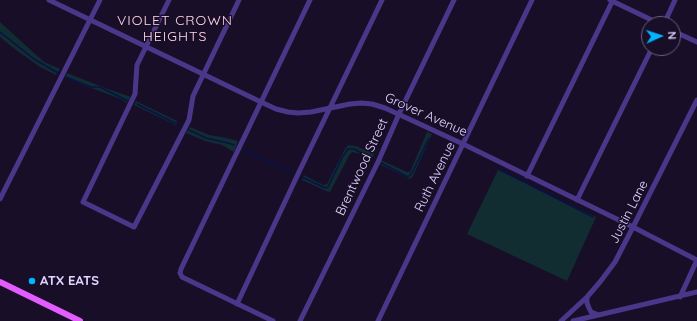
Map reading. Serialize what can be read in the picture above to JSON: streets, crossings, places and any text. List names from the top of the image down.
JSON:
{
  "streets": {
    "street": [
      "Grover Avenue",
      "Brentwood Street",
      "Ruth Avenue",
      "Justin Lane"
    ]
  },
  "crossings": [
    ["Grover Avenue", "Brentwood Street"],
    ["Grover Avenue", "Ruth Avenue"],
    ["Grover Avenue", "Justin Lane"]
  ],
  "districts": ["VIOLET CROWN HEIGHTS"],
  "places": ["ATX EATS"],
  "north": "right"
}
